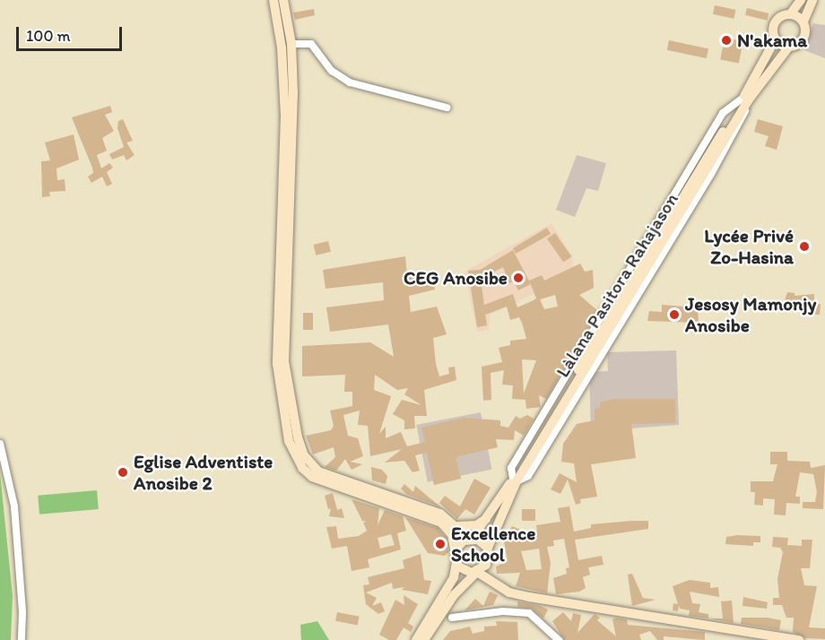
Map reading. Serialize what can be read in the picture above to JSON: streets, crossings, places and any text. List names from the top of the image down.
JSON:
{
  "streets": {
    "street": ["Làlana Pasitora Rahajason"]
  },
  "places": [
    "N'akama",
    "Lycée Privé Zo-Hasina",
    "CEG Anosibe",
    "Jesosy Mamonjy Anosibe",
    "Eglise Adventiste Anosibe 2",
    "Excellence School"
  ],
  "scale_bar": "100 m"
}
